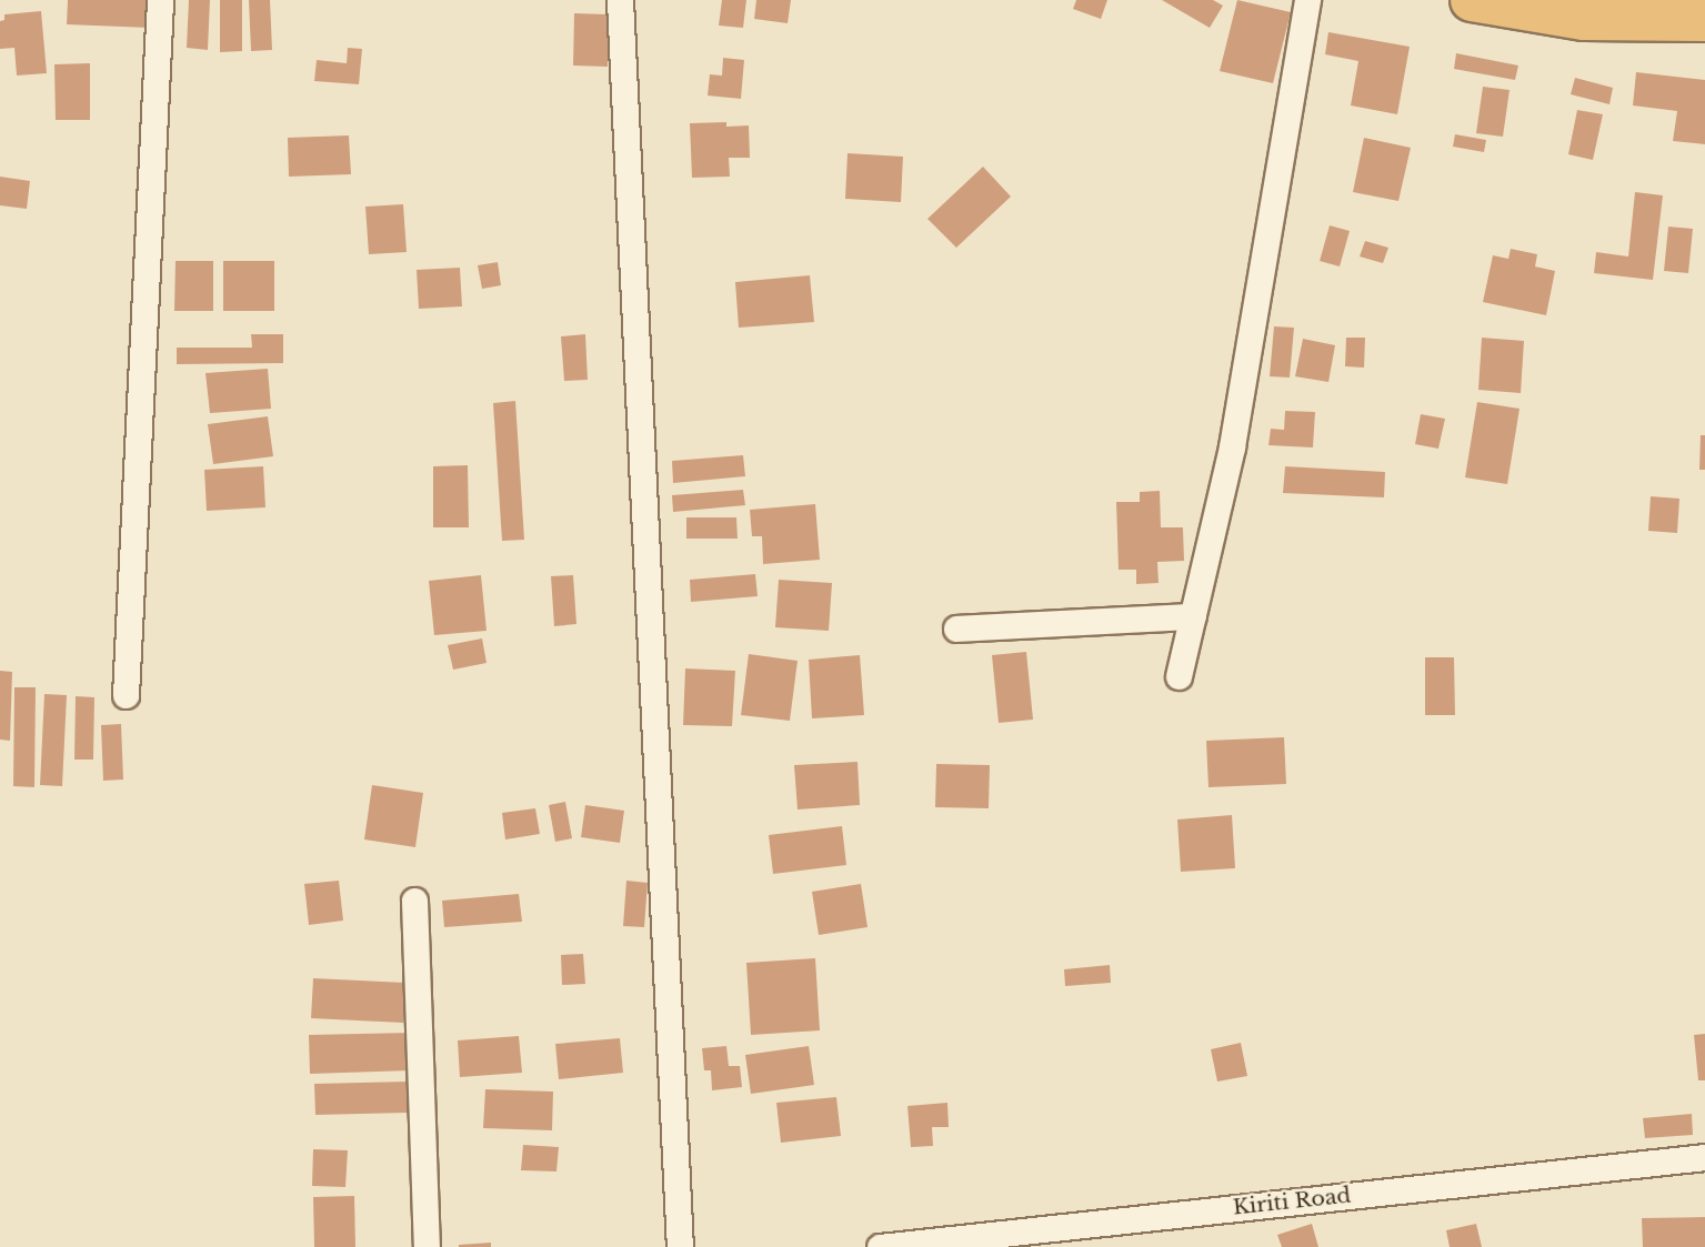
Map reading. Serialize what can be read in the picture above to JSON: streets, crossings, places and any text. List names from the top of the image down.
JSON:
{
  "streets": {
    "street": ["Kiriti Road"]
  }
}
